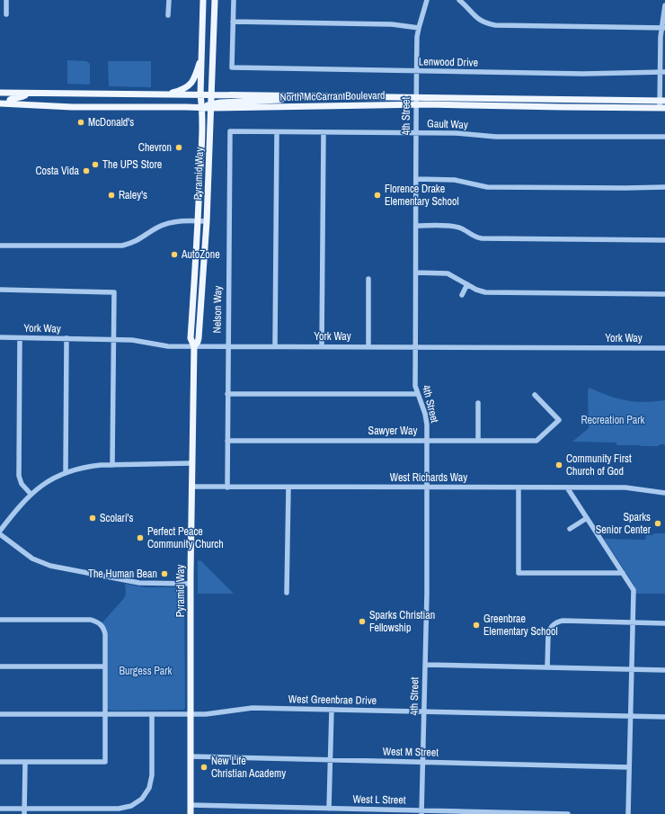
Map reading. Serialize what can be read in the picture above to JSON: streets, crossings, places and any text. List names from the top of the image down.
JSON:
{
  "streets": {
    "main road": ["North McCarran Boulevard", "Pyramid Way"],
    "street": [
      "Lenwood Drive",
      "4th Street",
      "Gault Way",
      "Nelson Way",
      "York Way",
      "Sawyer Way",
      "West Richards Way",
      "West Greenbrae Drive",
      "West M Street",
      "West L Street"
    ]
  },
  "crossings": [
    ["Lenwood Drive", "4th Street"],
    ["North McCarran Boulevard", "4th Street"],
    ["North McCarran Boulevard", "Pyramid Way"],
    ["4th Street", "Gault Way"],
    ["4th Street", "York Way"],
    ["4th Street", "Sawyer Way"],
    ["4th Street", "West Richards Way"],
    ["4th Street", "West Greenbrae Drive"],
    ["4th Street", "West M Street"],
    ["4th Street", "West L Street"],
    ["Gault Way", "Nelson Way"],
    ["Pyramid Way", "York Way"],
    ["Pyramid Way", "West Richards Way"],
    ["Pyramid Way", "West Greenbrae Drive"],
    ["Pyramid Way", "West M Street"],
    ["Pyramid Way", "West L Street"],
    ["Nelson Way", "York Way"],
    ["Nelson Way", "Sawyer Way"],
    ["Nelson Way", "West Richards Way"]
  ],
  "parks": ["Recreation Park", "Burgess Park"],
  "places": [
    "McDonald's",
    "Chevron",
    "The UPS Store",
    "Costa Vida",
    "Raley's",
    "Florence Drake Elementary School",
    "AutoZone",
    "Community First Church of God",
    "Scolari's",
    "Sparks Senior Center",
    "Perfect Peace Community Church",
    "The Human Bean",
    "Sparks Christian Fellowship",
    "Greenbrae Elementary School",
    "New Life Christian Academy"
  ]
}
